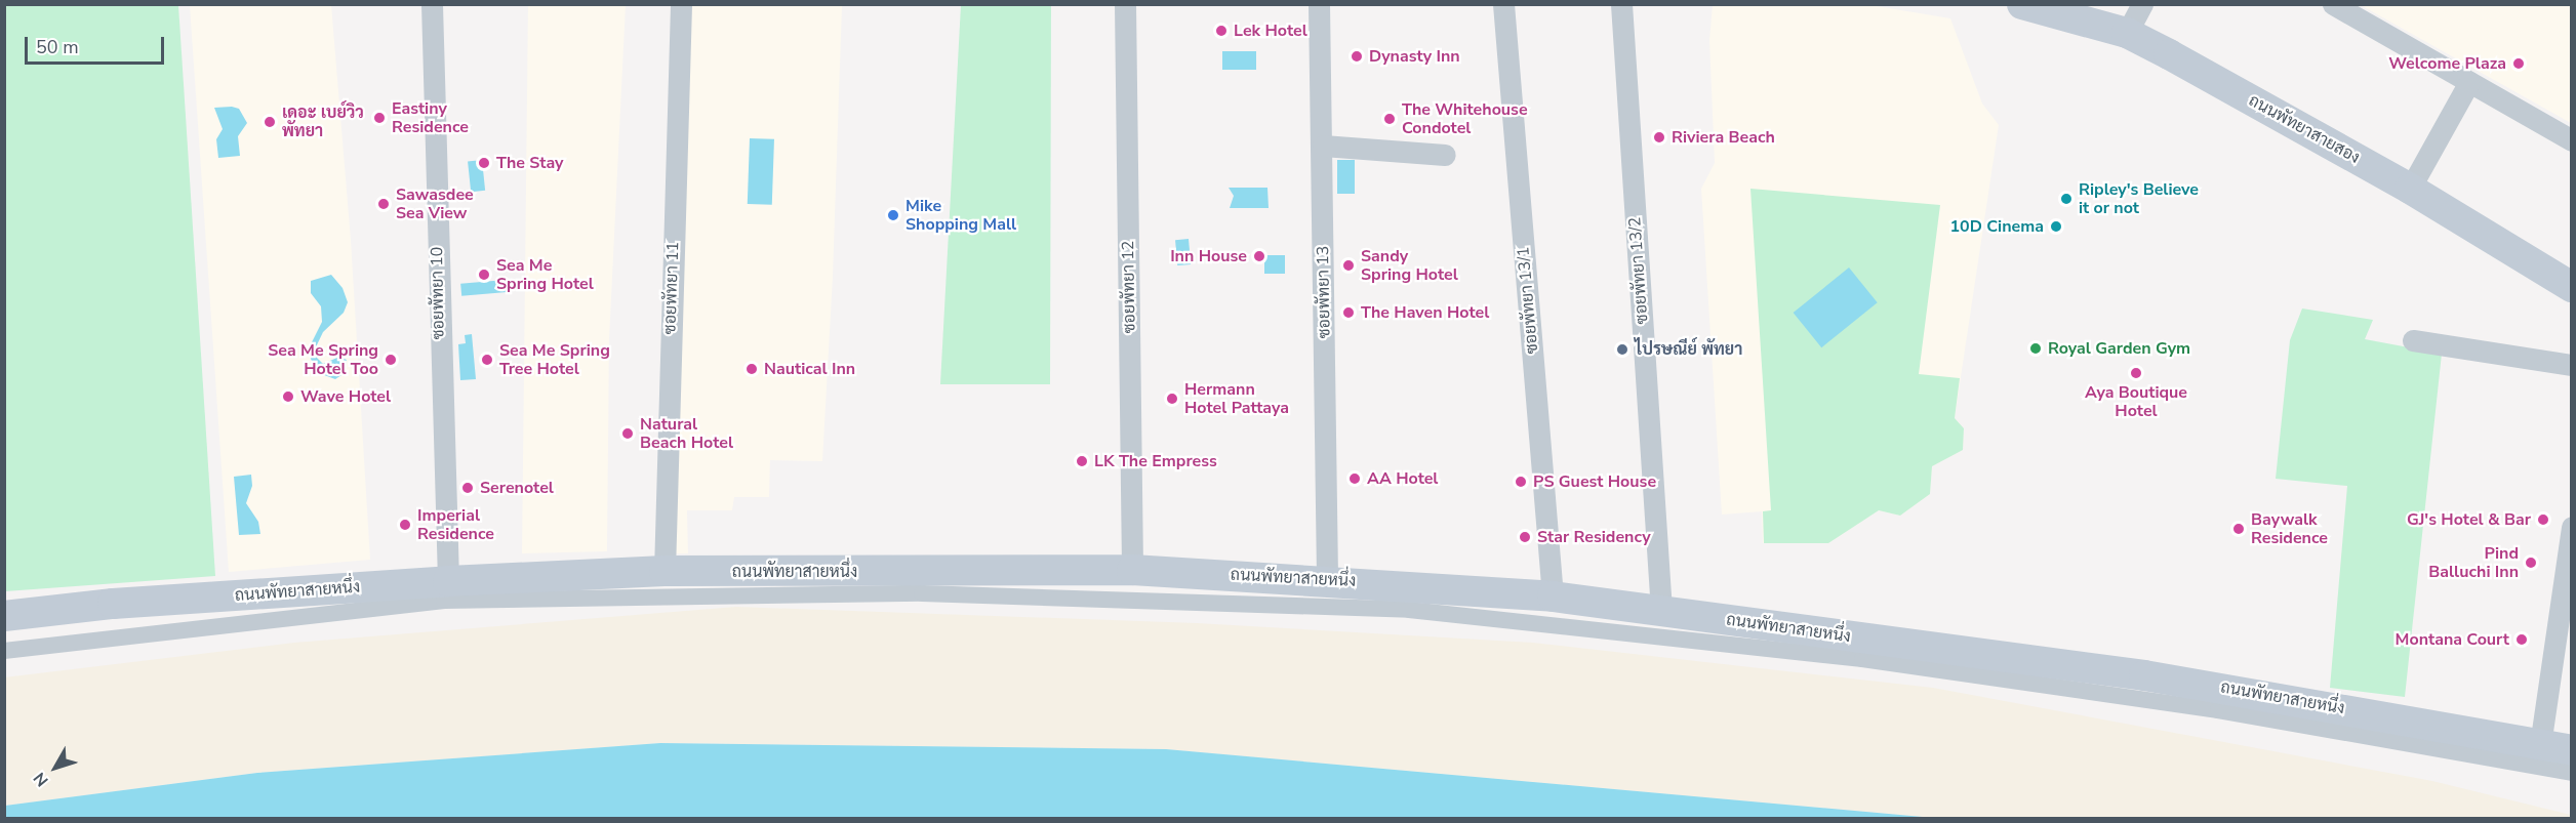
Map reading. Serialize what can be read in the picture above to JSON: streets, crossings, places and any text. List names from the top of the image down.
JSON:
{
  "streets": {
    "main road": ["ถนนพัทยาสายสอง", "ถนนพัทยาสายหนึ่ง"],
    "street": [
      "ซอยพัทยา 13/2",
      "ซอยพัทยา 12",
      "ซอยพัทยา 11",
      "ซอยพัทยา 13",
      "ซอยพัทยา 10",
      "ซอยพัทยา 13/1"
    ]
  },
  "crossings": [
    ["ซอยพัทยา 13/2", "ถนนพัทยาสายหนึ่ง"],
    ["ซอยพัทยา 12", "ถนนพัทยาสายหนึ่ง"],
    ["ซอยพัทยา 11", "ถนนพัทยาสายหนึ่ง"],
    ["ซอยพัทยา 13", "ถนนพัทยาสายหนึ่ง"],
    ["ซอยพัทยา 10", "ถนนพัทยาสายหนึ่ง"],
    ["ซอยพัทยา 13/1", "ถนนพัทยาสายหนึ่ง"]
  ],
  "places": [
    "Lek Hotel",
    "Dynasty Inn",
    "Welcome Plaza",
    "Eastiny Residence",
    "The Whitehouse Condotel",
    "เดอะ เบย์วิว พัทยา",
    "Riviera Beach",
    "The Stay",
    "Ripley's Believe it or not",
    "Sawasdee Sea View",
    "Mike Shopping Mall",
    "10D Cinema",
    "Inn House",
    "Sandy Spring Hotel",
    "Sea Me Spring Hotel",
    "The Haven Hotel",
    "Royal Garden Gym",
    "ไปรษณีย์ พัทยา",
    "Sea Me Spring Hotel Too",
    "Sea Me Spring Tree Hotel",
    "Nautical Inn",
    "Aya Boutique Hotel",
    "Wave Hotel",
    "Hermann Hotel Pattaya",
    "Natural Beach Hotel",
    "LK The Empress",
    "AA Hotel",
    "PS Guest House",
    "Serenotel",
    "GJ's Hotel & Bar",
    "Imperial Residence",
    "Baywalk Residence",
    "Star Residency",
    "Pind Balluchi Inn",
    "Montana Court"
  ],
  "scale_bar": "50 m",
  "north": "bottom left"
}
